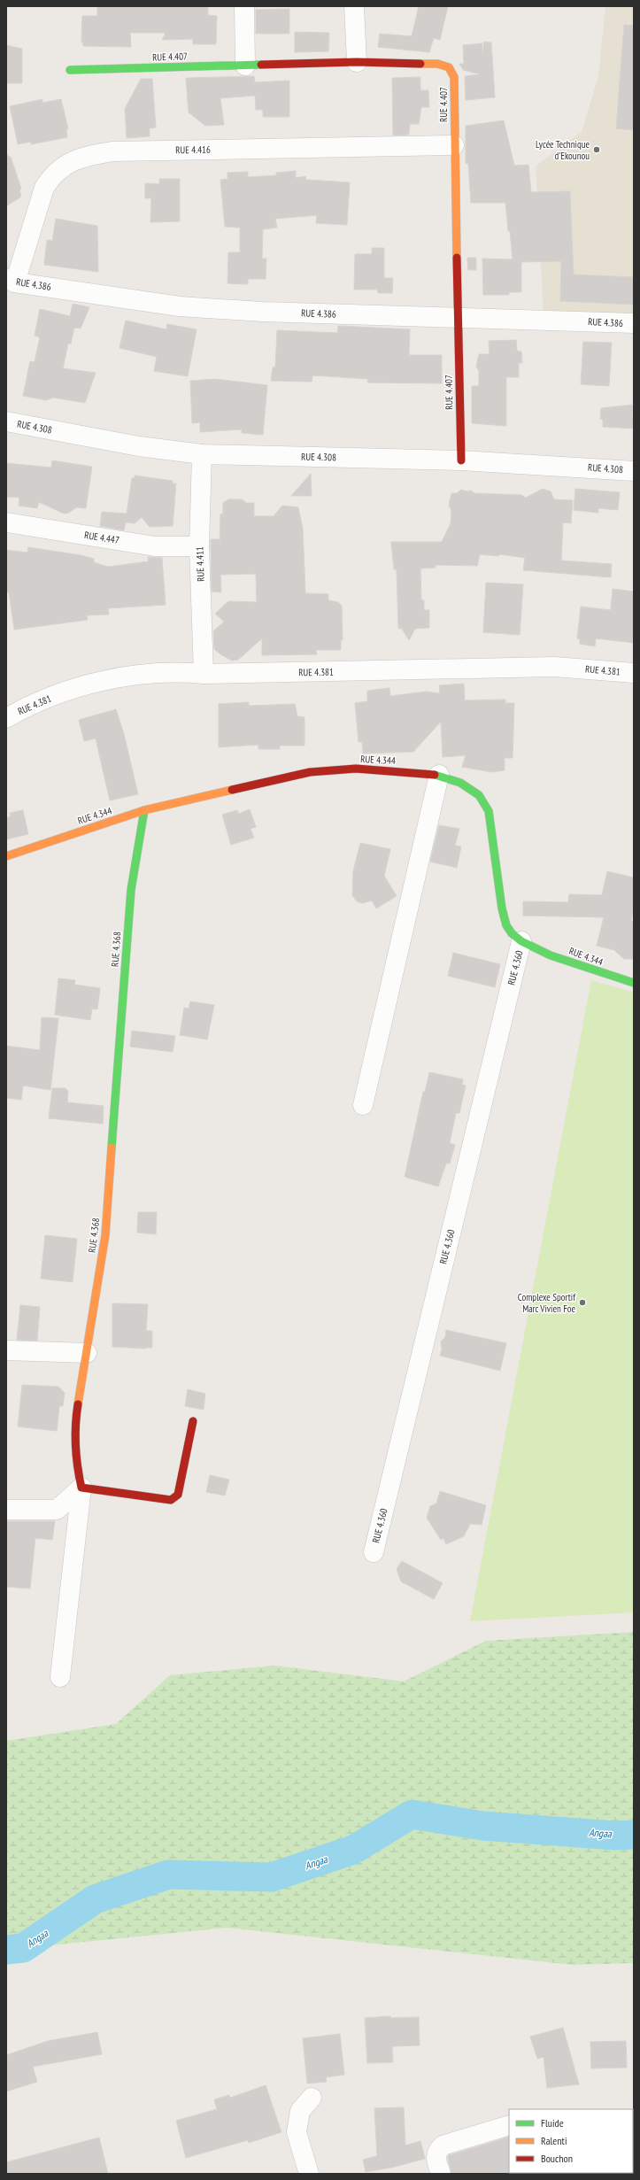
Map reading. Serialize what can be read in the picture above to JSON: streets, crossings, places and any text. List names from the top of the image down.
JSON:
{
  "streets": {
    "street": [
      "RUE 4.407",
      "RUE 4.416",
      "RUE 4.386",
      "RUE 4.308",
      "RUE 4.447",
      "RUE 4.411",
      "RUE 4.381",
      "RUE 4.344",
      "RUE 4.368",
      "RUE 4.360"
    ]
  },
  "crossings": [
    ["RUE 4.407", "RUE 4.416"],
    ["RUE 4.407", "RUE 4.386"],
    ["RUE 4.407", "RUE 4.308"],
    ["RUE 4.416", "RUE 4.386"],
    ["RUE 4.308", "RUE 4.411"],
    ["RUE 4.447", "RUE 4.411"],
    ["RUE 4.411", "RUE 4.381"],
    ["RUE 4.344", "RUE 4.368"],
    ["RUE 4.344", "RUE 4.360"]
  ],
  "water": ["Angaa"],
  "places": ["Lycée Technique d'Ekounou", "Complexe Sportif Marc Vivien Foe"],
  "legend": ["Fluide", "Ralenti", "Bouchon"]
}
